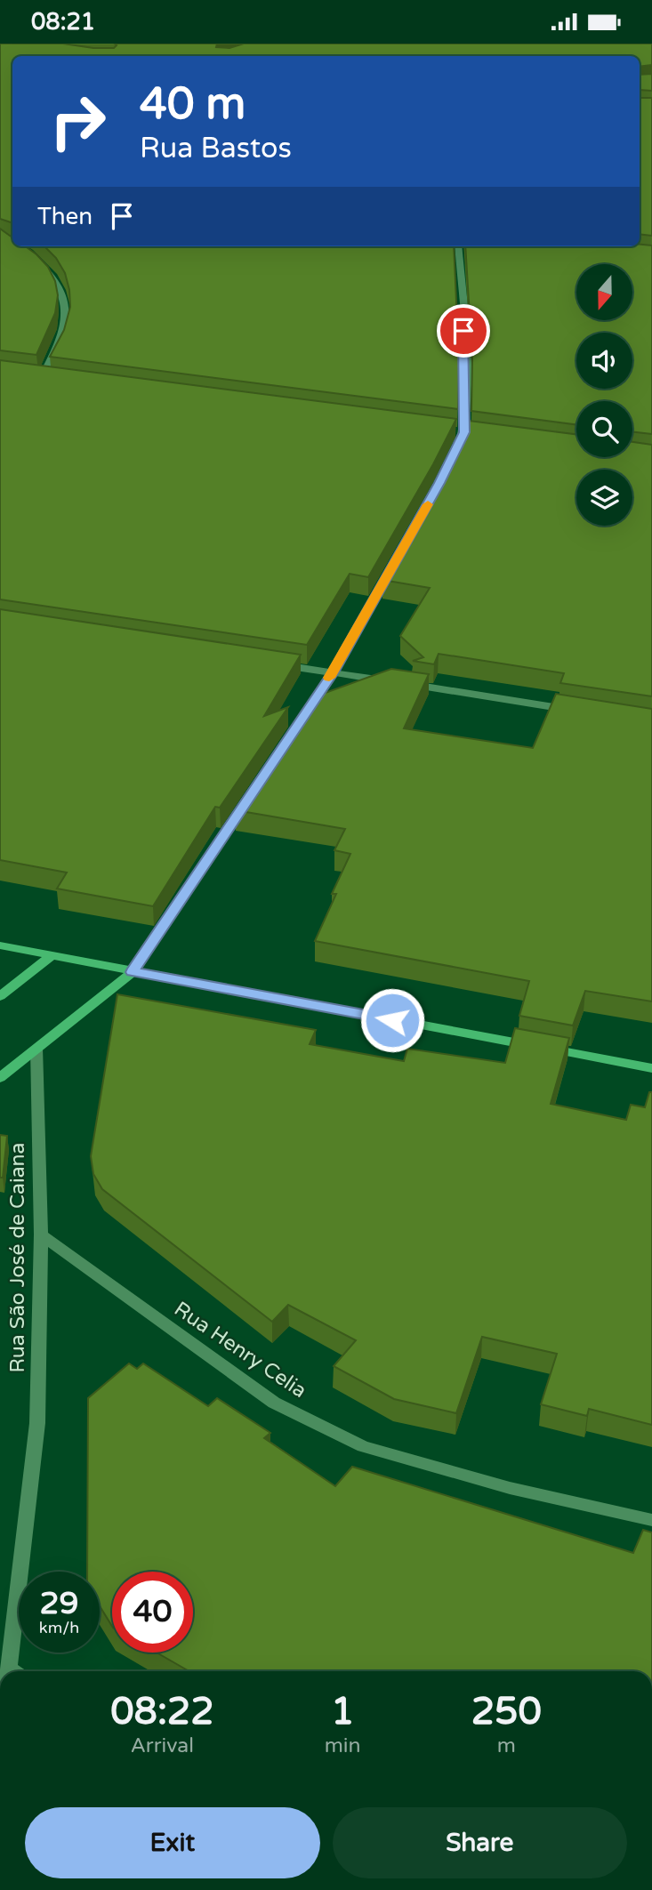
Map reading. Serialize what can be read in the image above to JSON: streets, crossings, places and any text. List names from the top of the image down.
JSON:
{
  "streets": {
    "street": ["Rua São José de Caiana", "Rua Henry Celia"]
  },
  "crossings": [
    ["Rua São José de Caiana", "Rua Henry Celia"]
  ],
  "north": "bottom",
  "page": {
    "status": "08:21",
    "turn": ["40 m", "Rua Bastos"],
    "then": "Then",
    "speed": "29 km/h",
    "limit": "40",
    "eta": [
      "08:22",
      "Arrival",
      "1",
      "min",
      "250",
      "m"
    ],
    "buttons": ["Exit", "Share"]
  }
}
